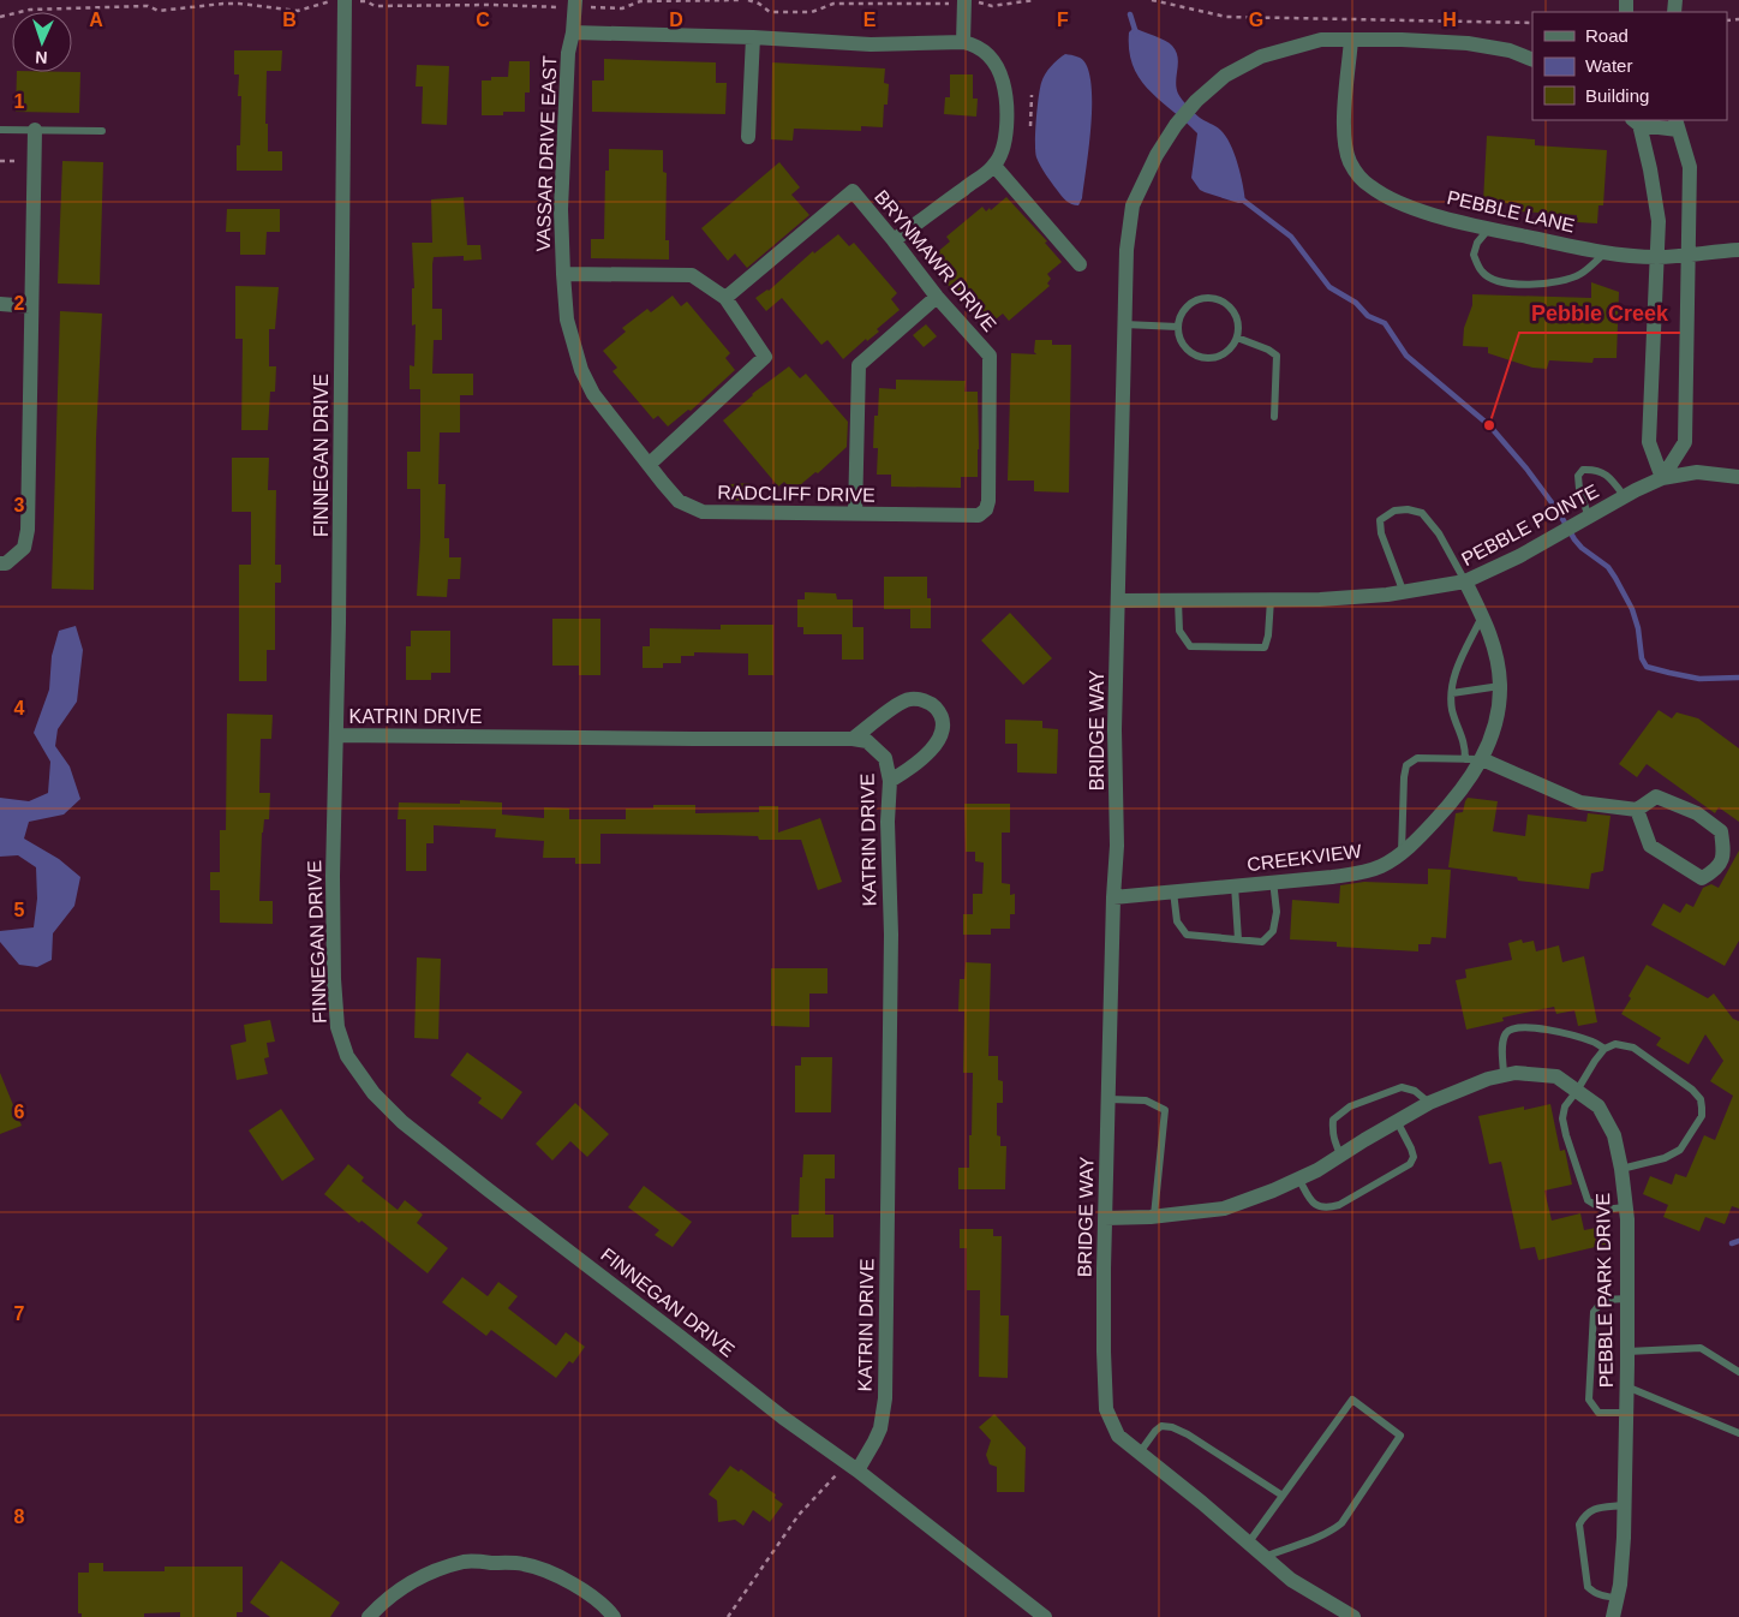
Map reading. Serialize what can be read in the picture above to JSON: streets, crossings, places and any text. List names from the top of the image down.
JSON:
{
  "streets": {
    "street": [
      "VASSAR DRIVE EAST",
      "PEBBLE LANE",
      "BRYNMAWR DRIVE",
      "FINNEGAN DRIVE",
      "RADCLIFF DRIVE",
      "PEBBLE POINTE",
      "KATRIN DRIVE",
      "BRIDGE WAY",
      "CREEKVIEW",
      "PEBBLE PARK DRIVE"
    ]
  },
  "crossings": [
    ["VASSAR DRIVE EAST", "RADCLIFF DRIVE"],
    ["PEBBLE LANE", "BRIDGE WAY"],
    ["BRYNMAWR DRIVE", "RADCLIFF DRIVE"],
    ["FINNEGAN DRIVE", "KATRIN DRIVE"],
    ["PEBBLE POINTE", "BRIDGE WAY"],
    ["PEBBLE POINTE", "CREEKVIEW"],
    ["BRIDGE WAY", "CREEKVIEW"],
    ["BRIDGE WAY", "PEBBLE PARK DRIVE"]
  ],
  "places": ["Pebble Creek"],
  "legend": ["Road", "Water", "Building"],
  "north": "bottom",
  "grid": {
    "columns": [
      "A",
      "B",
      "C",
      "D",
      "E",
      "F",
      "G",
      "H"
    ],
    "rows": [
      "1",
      "2",
      "3",
      "4",
      "5",
      "6",
      "7",
      "8"
    ]
  }
}
